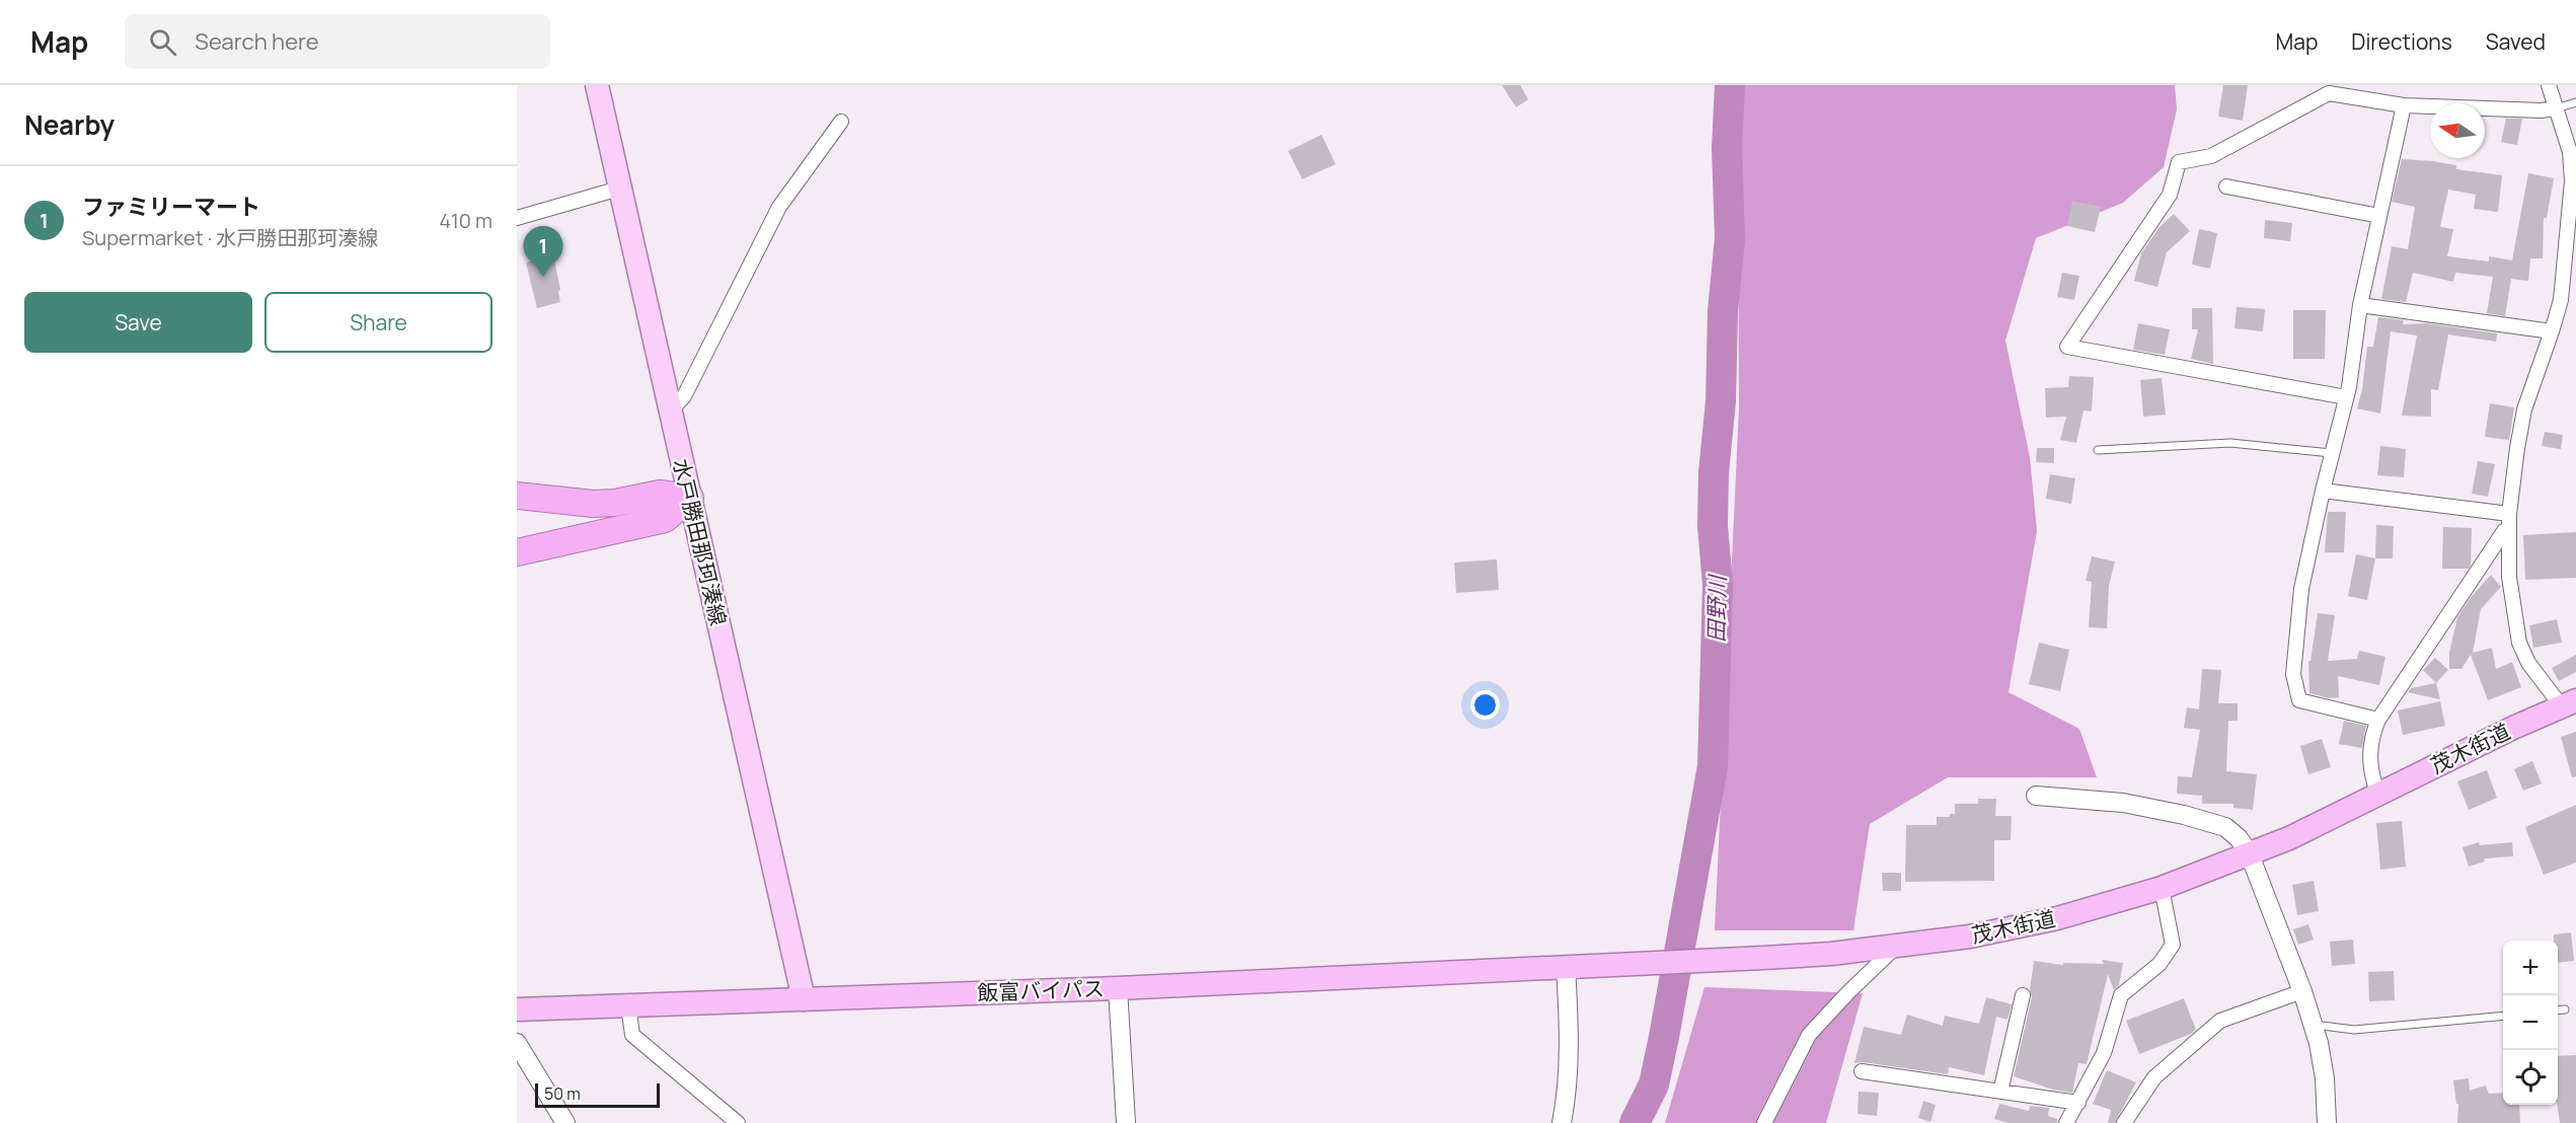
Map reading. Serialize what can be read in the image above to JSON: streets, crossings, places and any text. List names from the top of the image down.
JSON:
{
  "streets": {
    "highway": ["茂木街道", "飯富バイパス"],
    "main road": ["水戸勝田那珂湊線"]
  },
  "crossings": [
    ["水戸勝田那珂湊線", "飯富バイパス"],
    ["茂木街道", "飯富バイパス"]
  ],
  "water": ["田野川"],
  "scale_bar": "50 m",
  "north": "left",
  "page": {
    "header": "Map",
    "search": "Search here",
    "nav": ["Map", "Directions", "Saved"],
    "heading": "Nearby",
    "list": [
      {
        "mark": "1",
        "name": "ファミリーマート",
        "note": "Supermarket · 水戸勝田那珂湊線",
        "value": "410 m"
      }
    ],
    "pins": "1",
    "buttons": ["Save", "Share"],
    "map_buttons": ["+", "−"],
    "scale": "50 m"
  }
}
